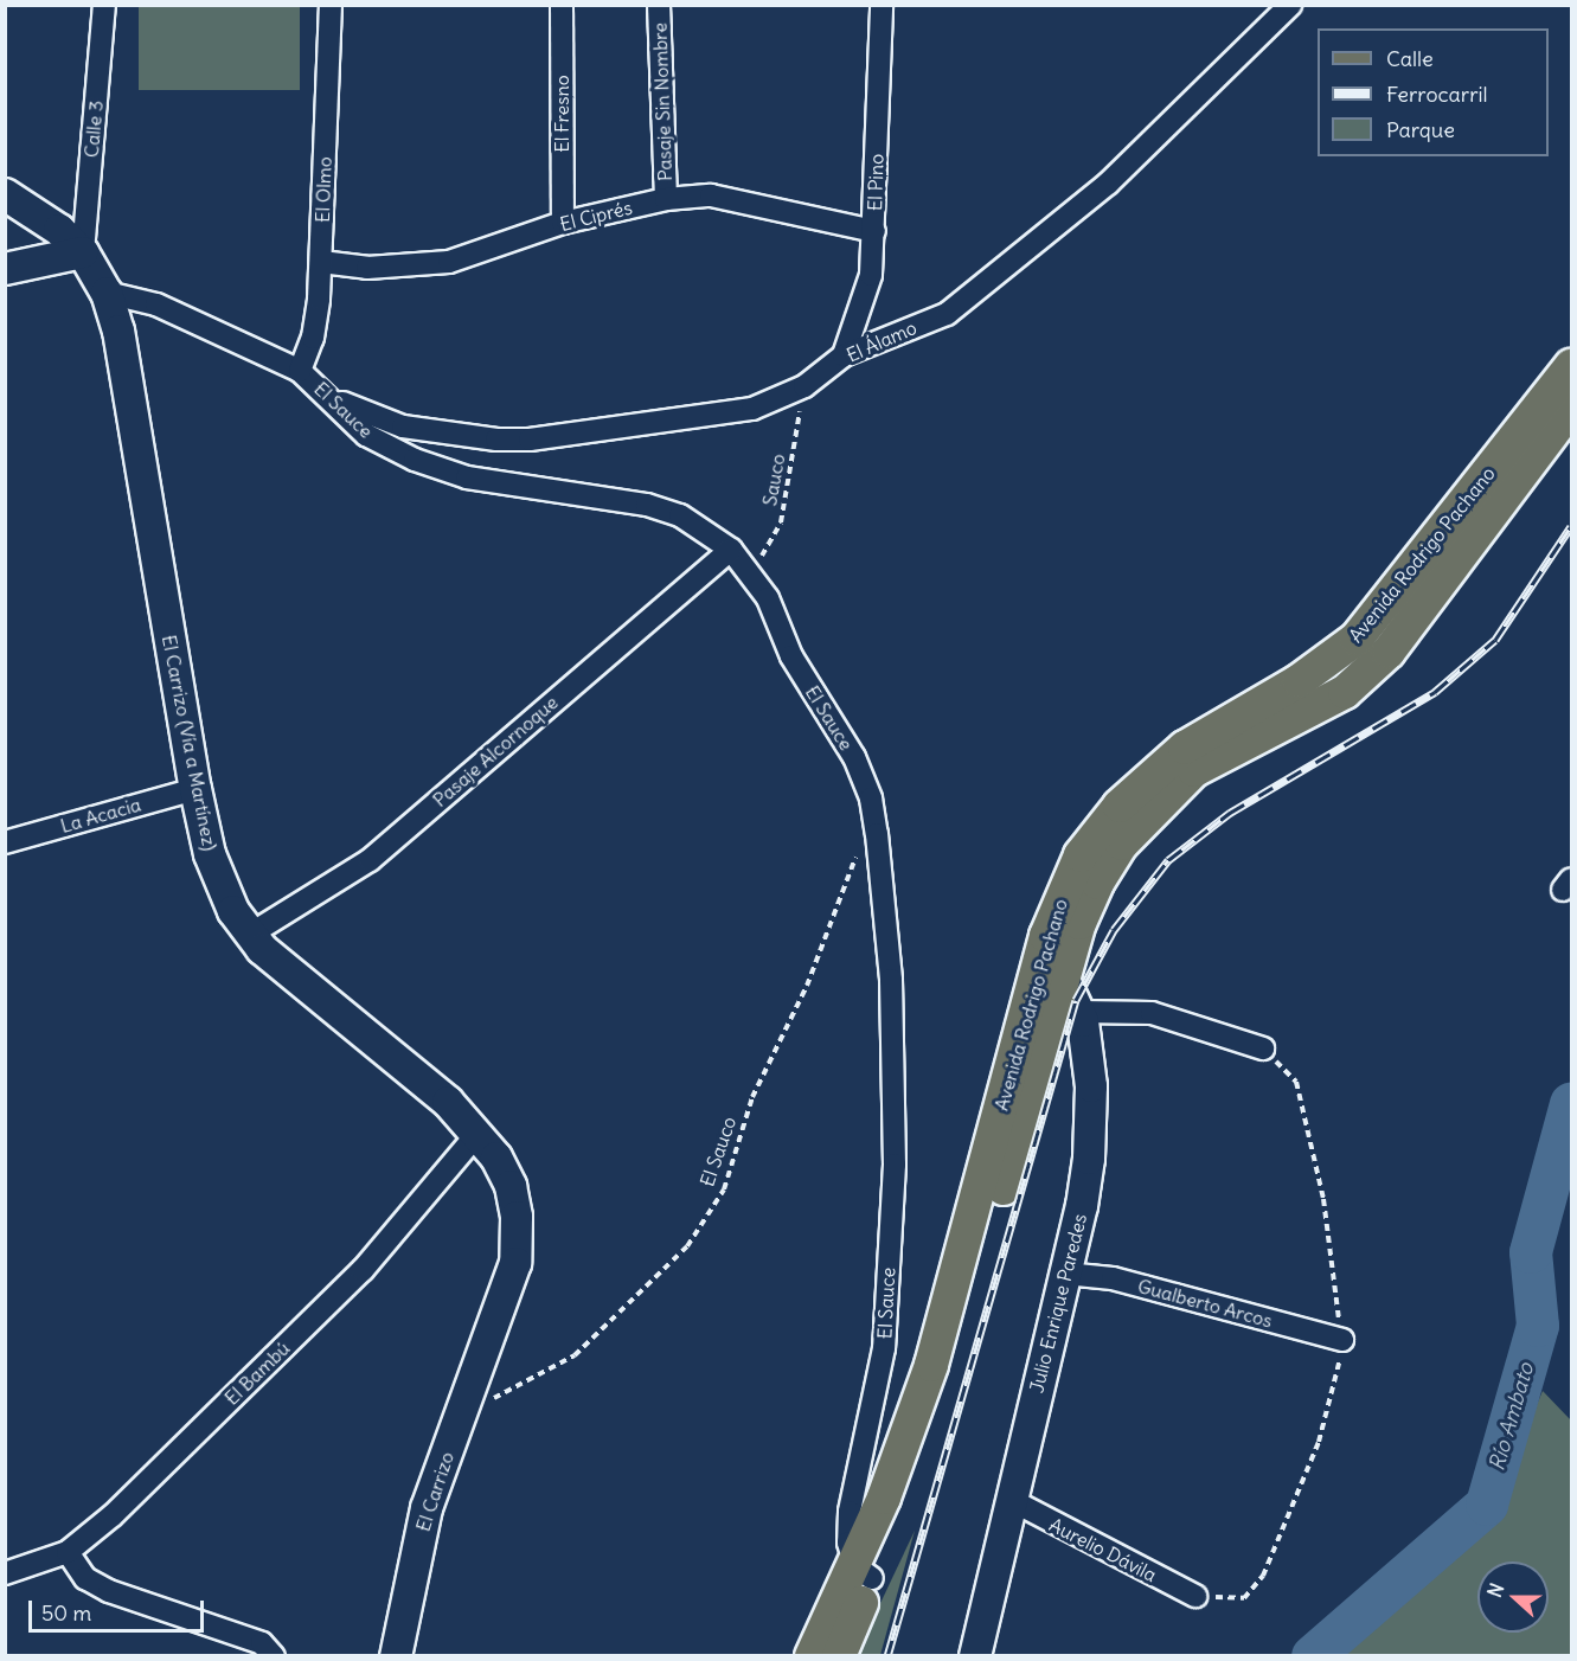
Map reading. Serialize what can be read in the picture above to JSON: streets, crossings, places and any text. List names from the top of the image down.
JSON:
{
  "streets": {
    "main road": ["Avenida Rodrigo Pachano"],
    "street": [
      "Pasaje Sin Nombre",
      "El Fresno",
      "Calle 3",
      "El Pino",
      "El Olmo",
      "El Ciprés",
      "El Álamo",
      "El Sauce",
      "El Carrizo (Vía a Martínez)",
      "Pasaje Alcornoque",
      "La Acacia",
      "Julio Enrique Paredes",
      "Gualberto Arcos",
      "El Bambú",
      "El Carrizo",
      "Aurelio Dávila"
    ],
    "path": ["Sauco", "El Sauco"]
  },
  "crossings": [
    ["Pasaje Sin Nombre", "El Ciprés"],
    ["El Fresno", "El Ciprés"],
    ["Calle 3", "El Carrizo (Vía a Martínez)"],
    ["El Pino", "El Ciprés"],
    ["El Pino", "El Álamo"],
    ["El Olmo", "El Ciprés"],
    ["El Olmo", "El Sauce"],
    ["El Álamo", "El Sauce"],
    ["El Álamo", "Sauco"],
    ["El Sauce", "Sauco"],
    ["El Sauce", "Avenida Rodrigo Pachano"],
    ["El Sauce", "El Carrizo (Vía a Martínez)"],
    ["El Sauce", "Pasaje Alcornoque"],
    ["Avenida Rodrigo Pachano", "Julio Enrique Paredes"],
    ["El Carrizo (Vía a Martínez)", "Pasaje Alcornoque"],
    ["El Carrizo (Vía a Martínez)", "La Acacia"],
    ["El Carrizo (Vía a Martínez)", "El Bambú"],
    ["El Carrizo (Vía a Martínez)", "El Carrizo"],
    ["El Sauco", "El Carrizo"],
    ["Julio Enrique Paredes", "Gualberto Arcos"],
    ["Julio Enrique Paredes", "Aurelio Dávila"]
  ],
  "water": ["Río Ambato"],
  "legend": ["Calle", "Ferrocarril", "Parque"],
  "scale_bar": "50 m",
  "north": "left"
}
